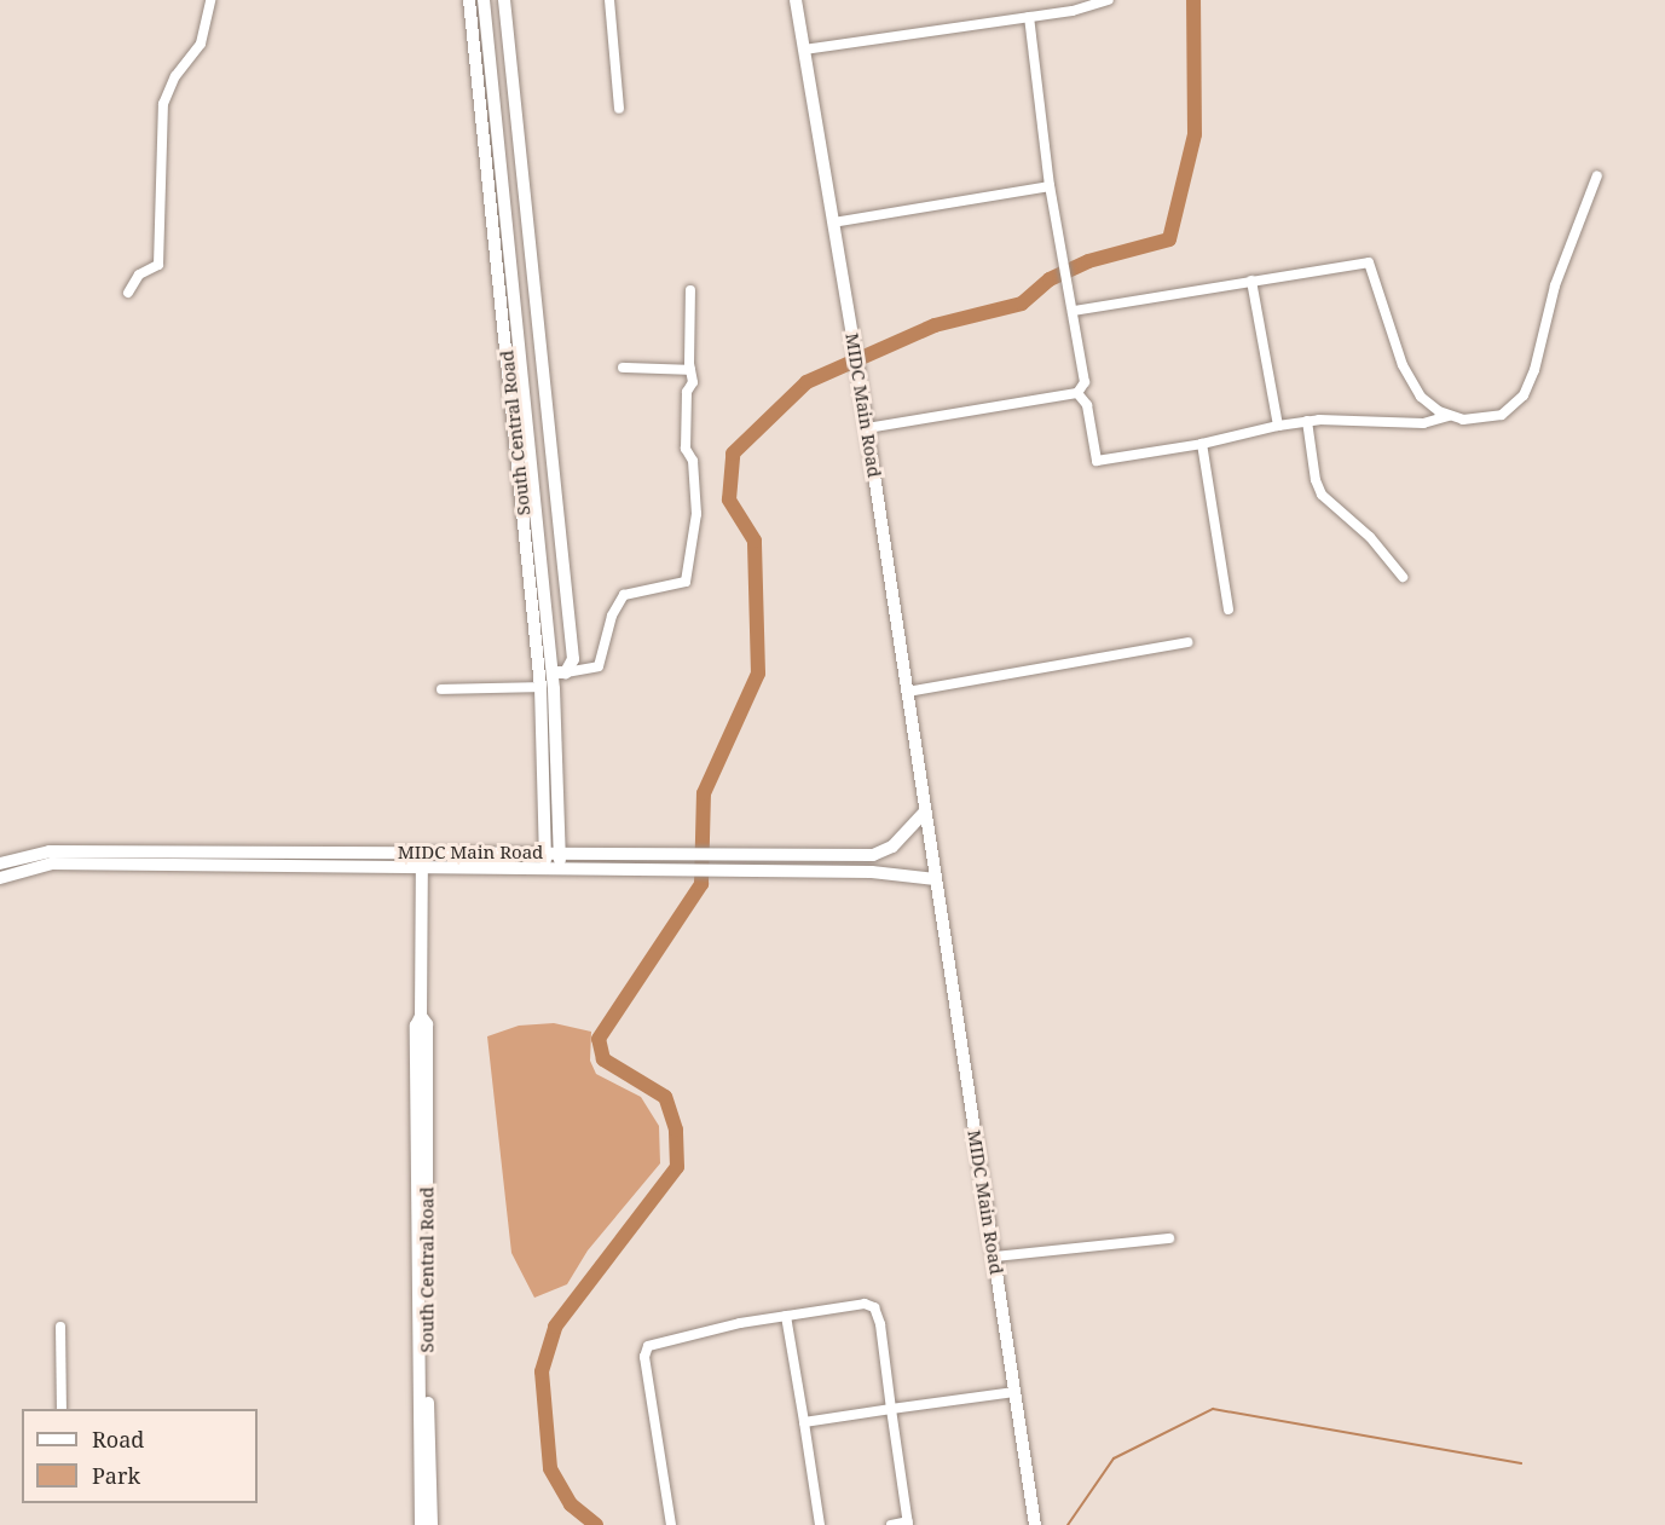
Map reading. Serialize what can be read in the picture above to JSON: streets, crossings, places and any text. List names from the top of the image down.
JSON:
{
  "streets": {
    "street": ["MIDC Main Road", "South Central Road"]
  },
  "crossings": [
    ["MIDC Main Road", "South Central Road"]
  ],
  "legend": ["Road", "Park"]
}
